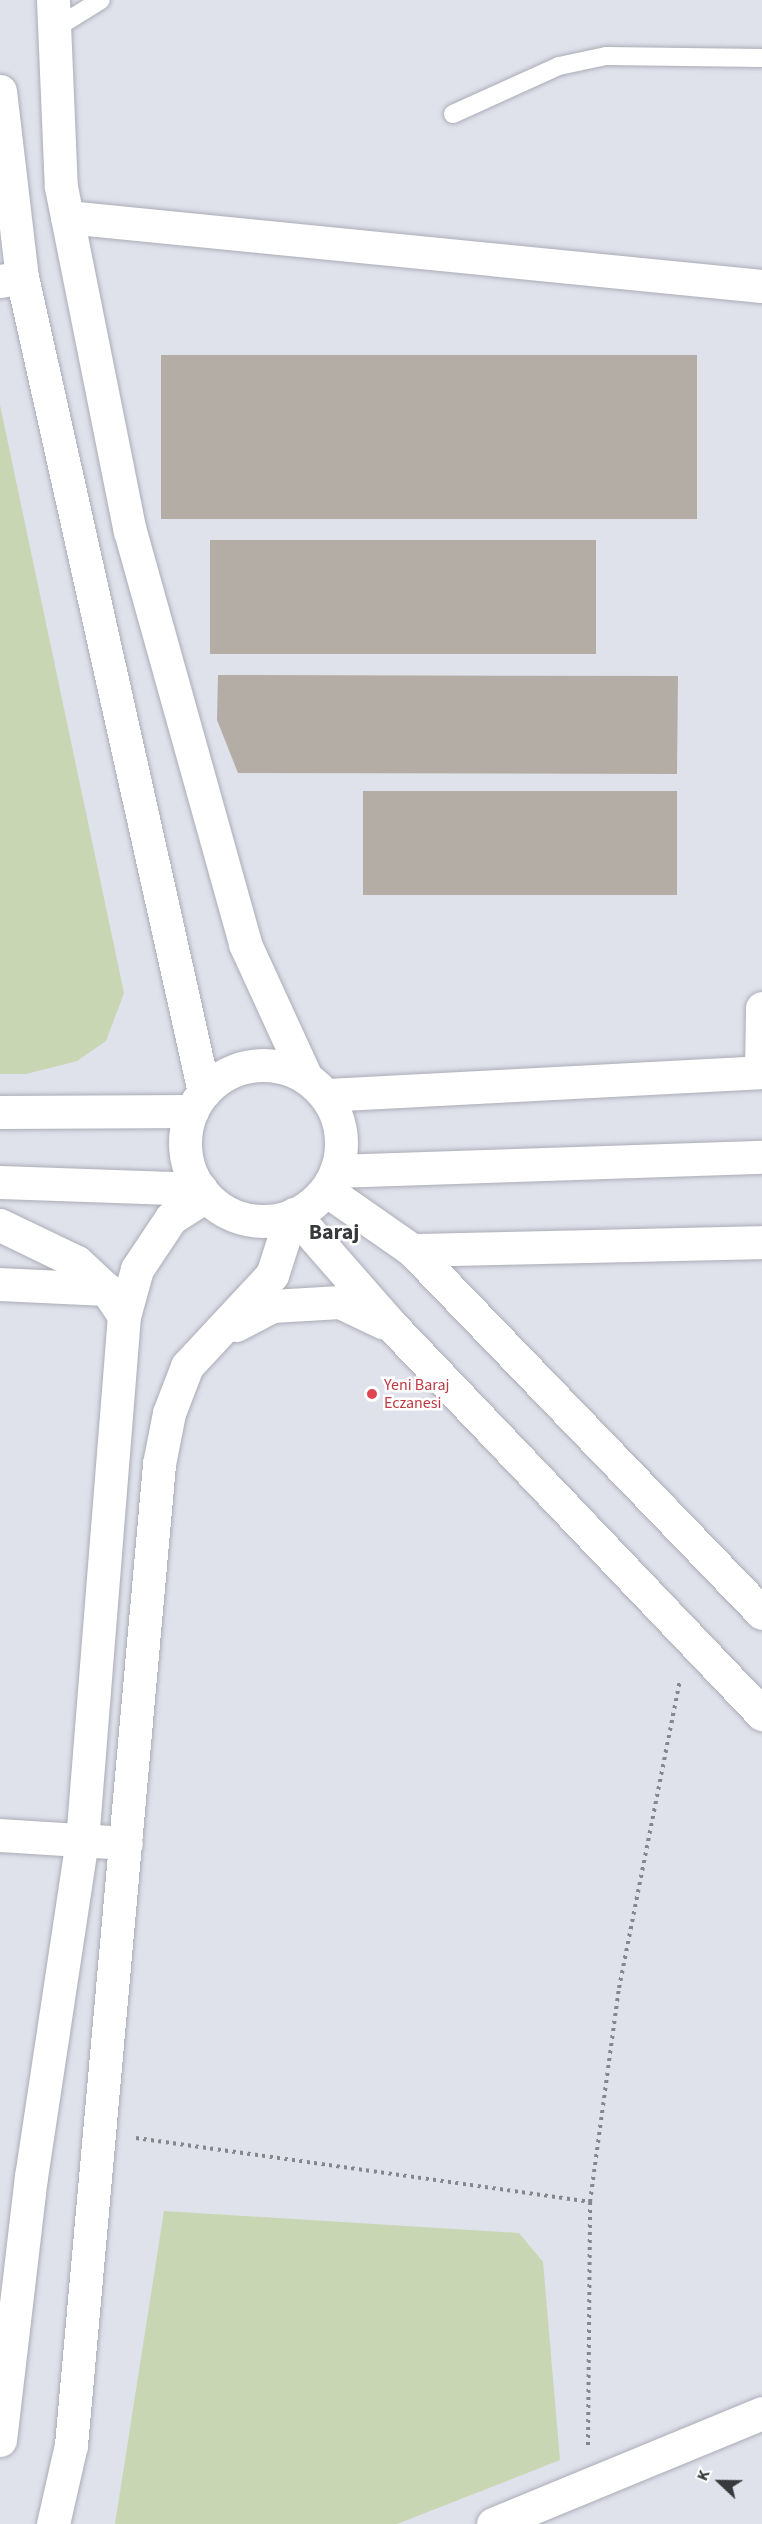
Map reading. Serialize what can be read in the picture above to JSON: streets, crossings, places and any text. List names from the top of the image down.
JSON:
{
  "districts": ["Baraj"],
  "places": ["Yeni Baraj Eczanesi"],
  "north": "left"
}
